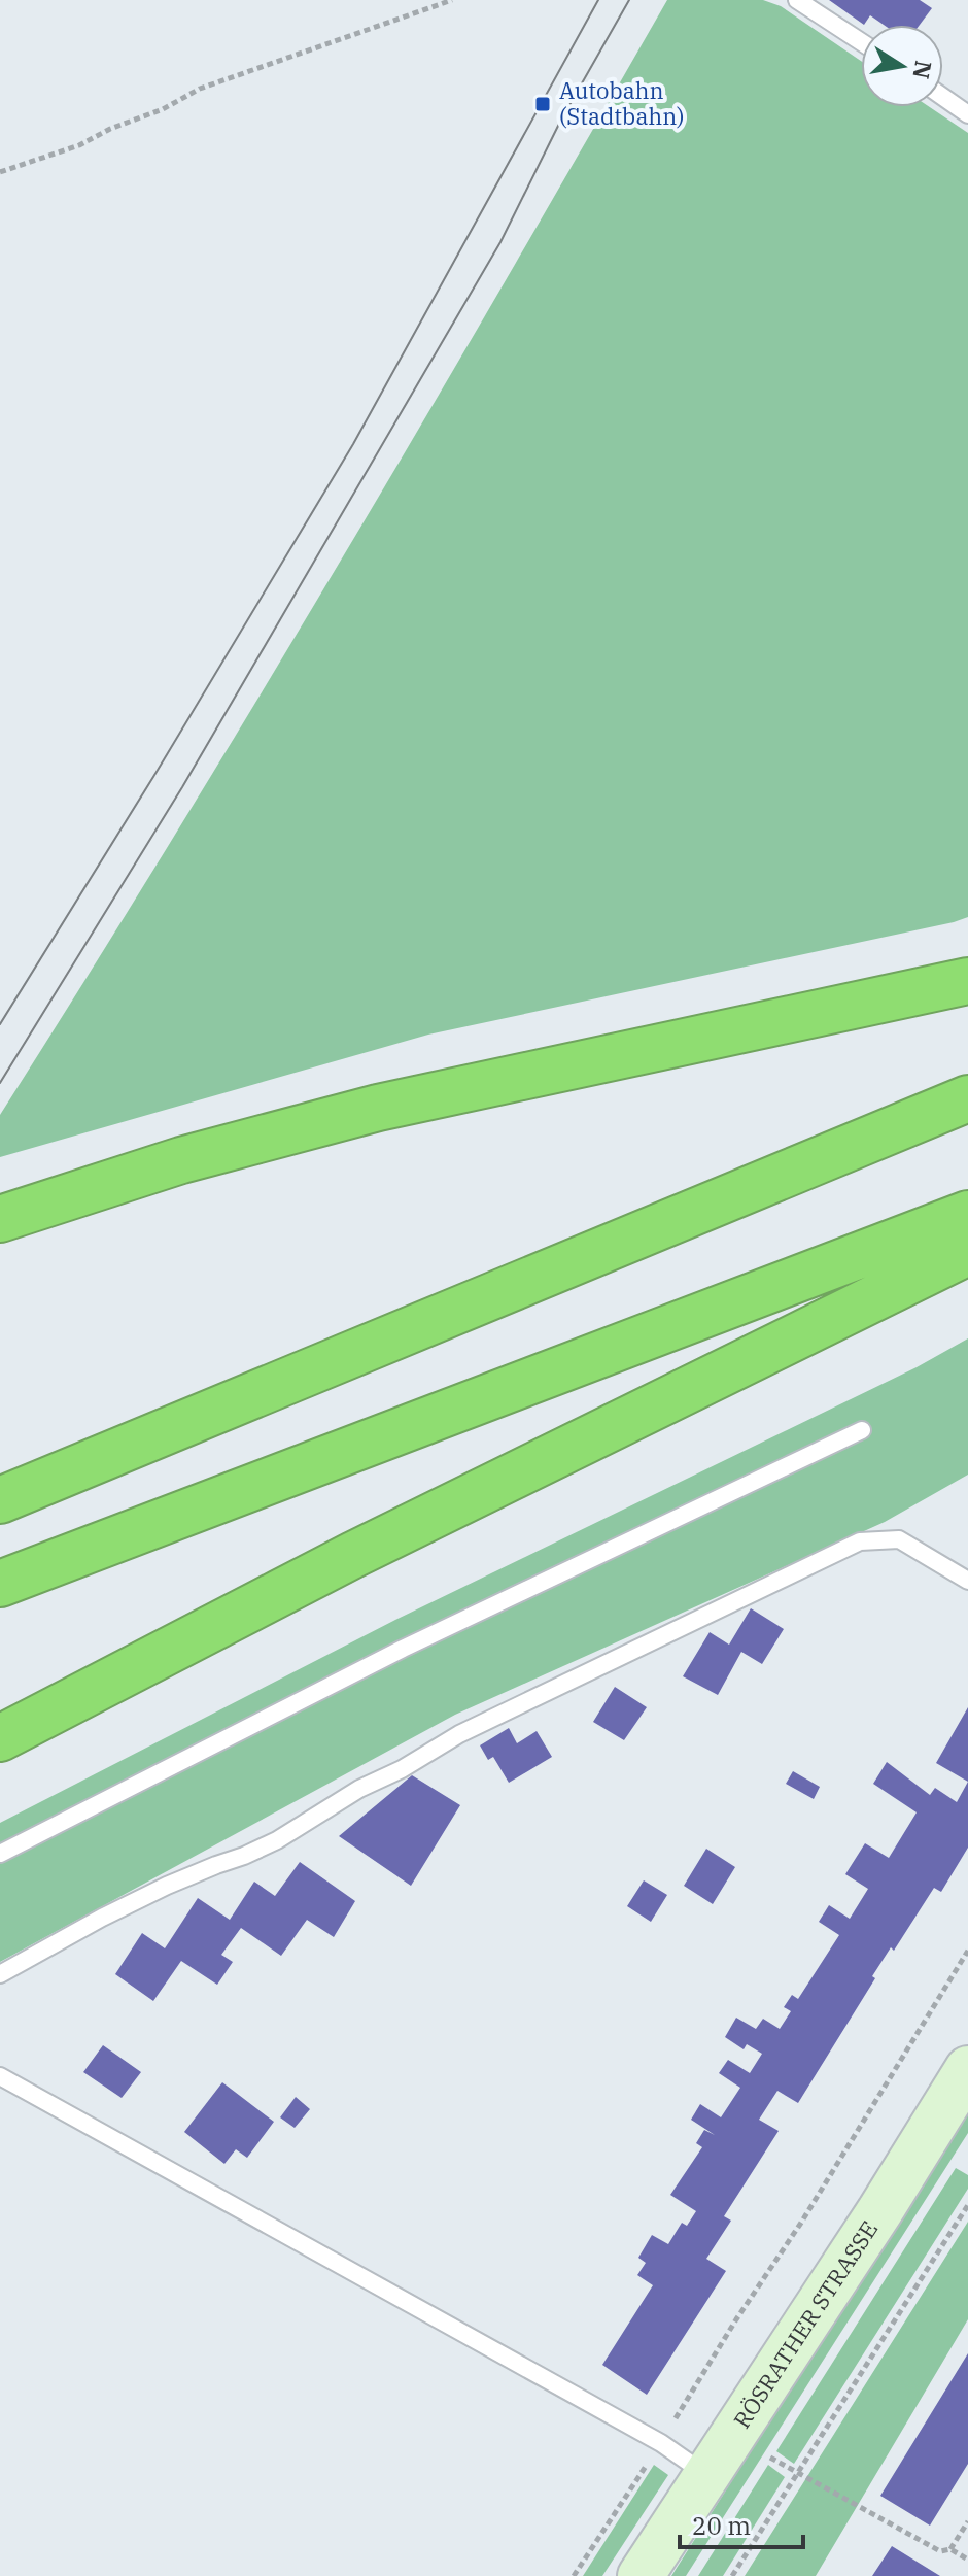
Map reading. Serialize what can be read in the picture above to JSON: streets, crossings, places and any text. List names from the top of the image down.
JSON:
{
  "streets": {
    "main road": ["RÖSRATHER STRASSE"]
  },
  "places": {
    "transit": ["Autobahn (Stadtbahn)"]
  },
  "scale_bar": "20 m",
  "north": "right"
}
